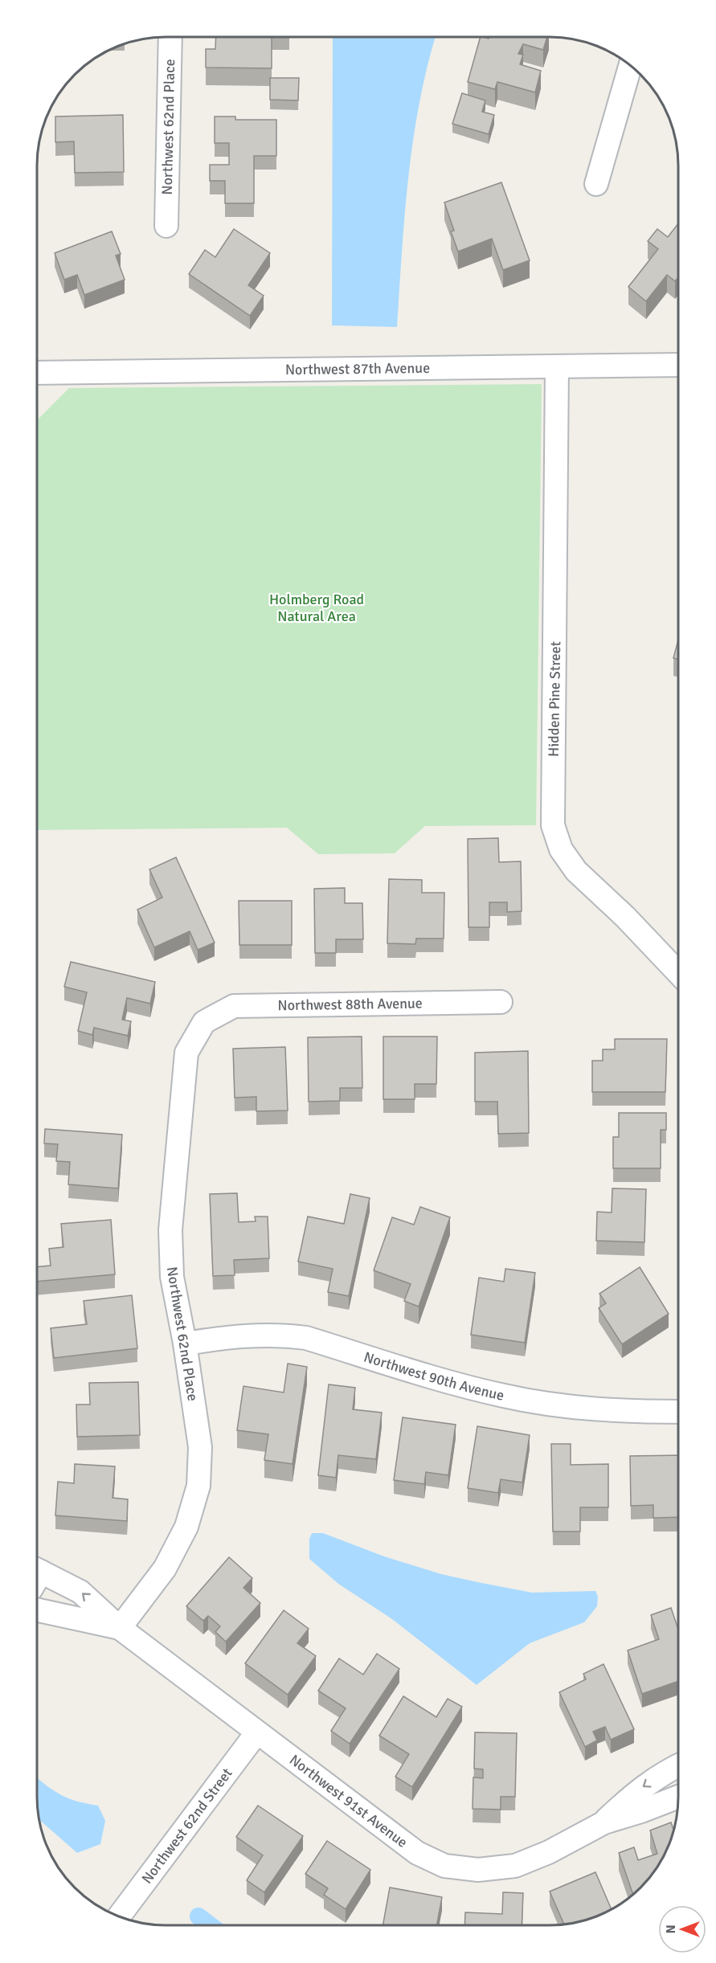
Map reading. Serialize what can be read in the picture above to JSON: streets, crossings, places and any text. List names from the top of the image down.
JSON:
{
  "streets": {
    "street": [
      "Northwest 62nd Place",
      "Northwest 87th Avenue",
      "Hidden Pine Street",
      "Northwest 88th Avenue",
      "Northwest 90th Avenue",
      "Northwest 91st Avenue",
      "Northwest 62nd Street"
    ]
  },
  "crossings": [
    ["Northwest 62nd Place", "Northwest 88th Avenue"],
    ["Northwest 62nd Place", "Northwest 90th Avenue"],
    ["Northwest 62nd Place", "Northwest 91st Avenue"],
    ["Northwest 87th Avenue", "Hidden Pine Street"],
    ["Northwest 91st Avenue", "Northwest 62nd Street"]
  ],
  "parks": ["Holmberg Road Natural Area"],
  "north": "left"
}
